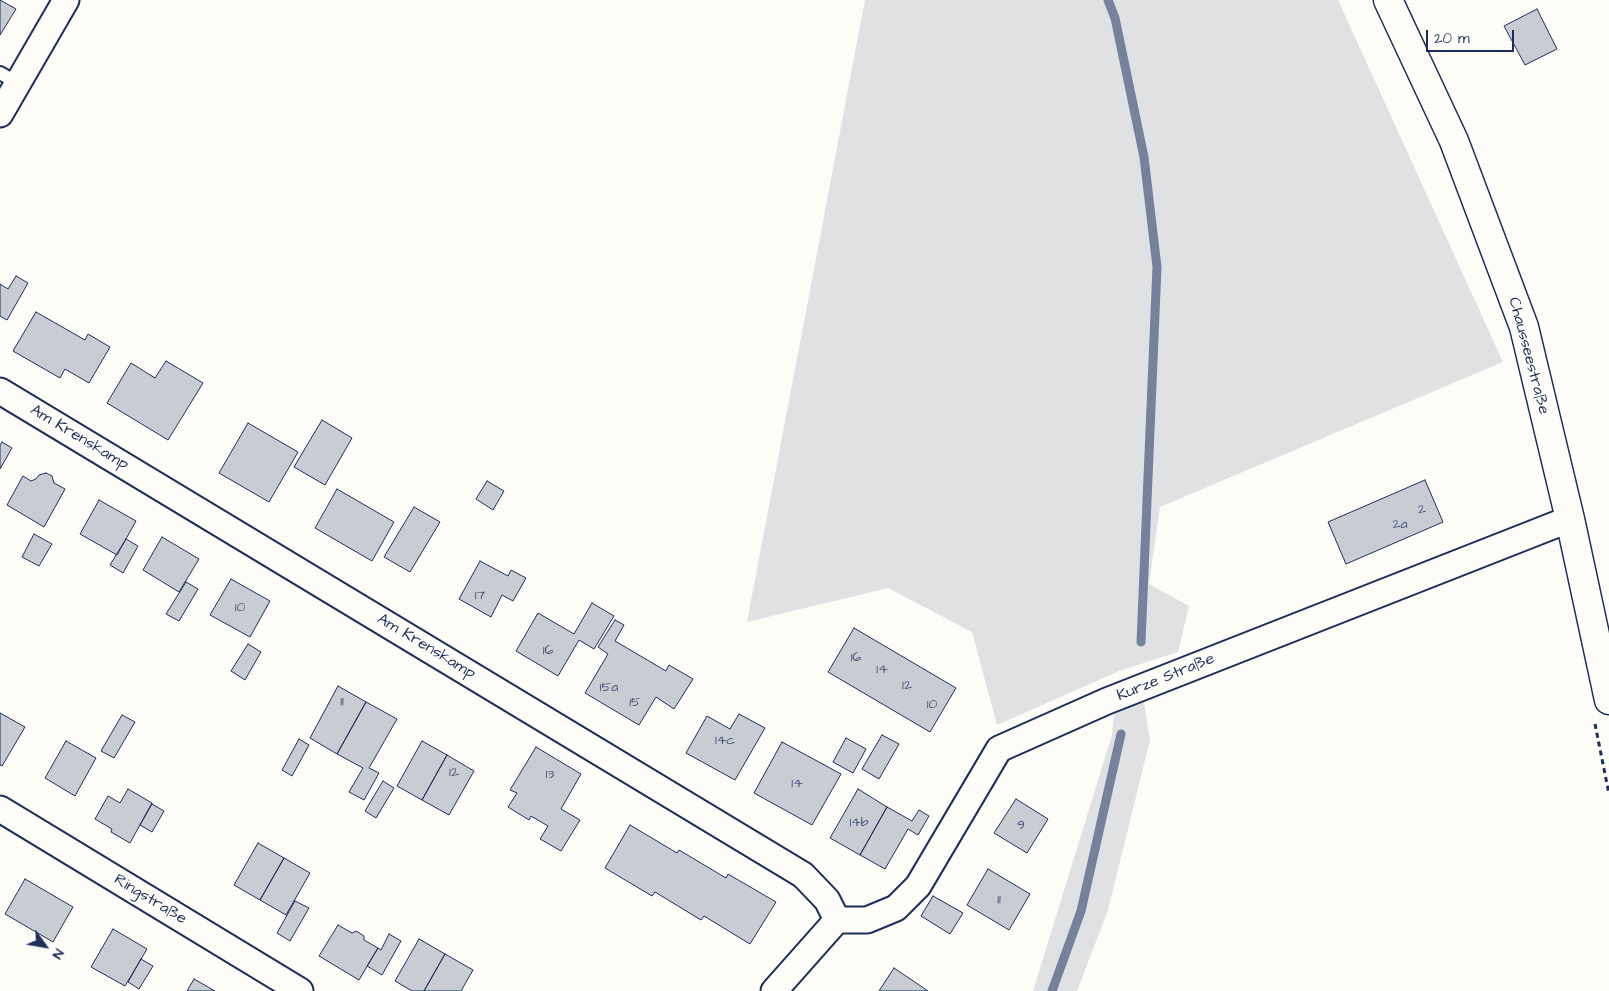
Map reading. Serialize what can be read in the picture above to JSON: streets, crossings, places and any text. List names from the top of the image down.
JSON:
{
  "streets": {
    "main road": ["Chausseestraße"],
    "street": ["Am Krenskamp", "Kurze Straße", "Ringstraße"]
  },
  "crossings": [
    ["Chausseestraße", "Kurze Straße"],
    ["Am Krenskamp", "Kurze Straße"]
  ],
  "house_numbers": [
    "2",
    "2a",
    "17",
    "10",
    "16",
    "16",
    "14",
    "12",
    "15a",
    "11",
    "15",
    "10",
    "14c",
    "12",
    "13",
    "14",
    "14b",
    "9",
    "11"
  ],
  "scale_bar": "20 m",
  "north": "bottom right"
}
